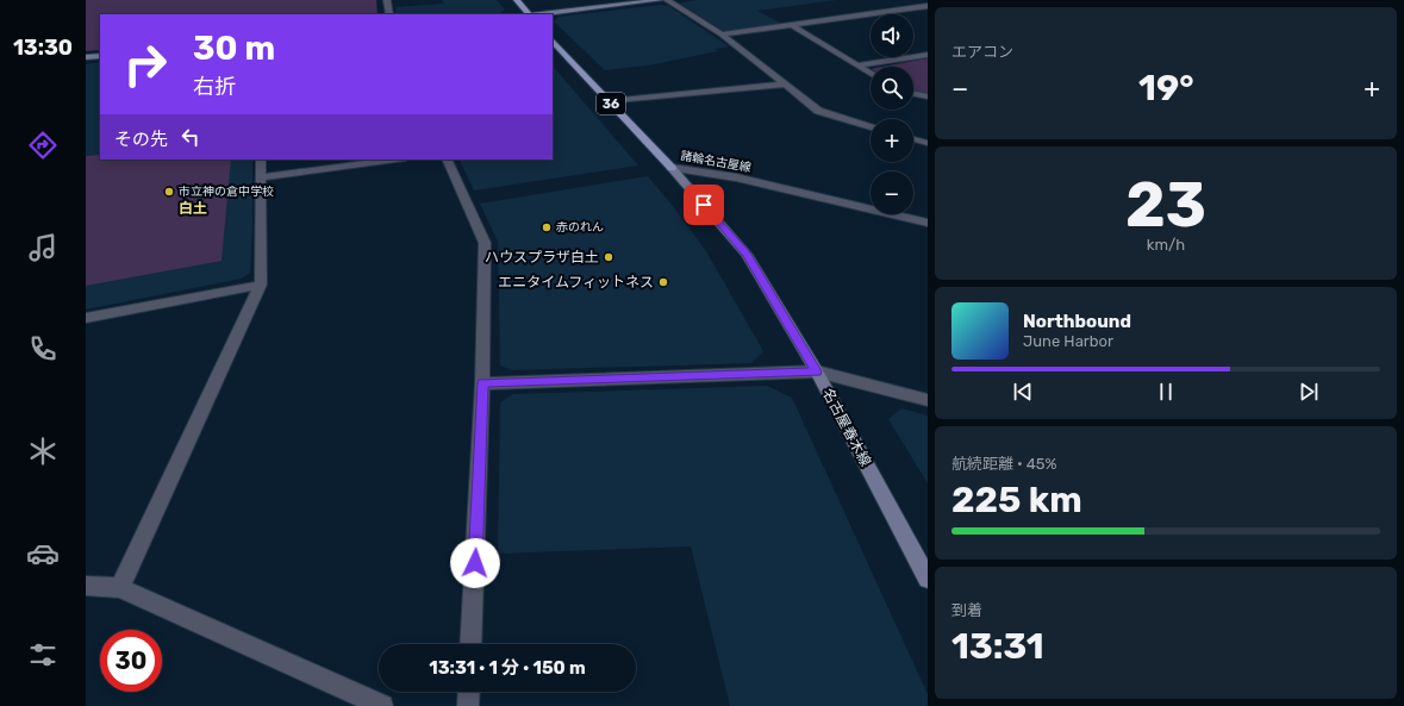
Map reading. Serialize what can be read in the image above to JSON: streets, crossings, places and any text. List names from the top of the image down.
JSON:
{
  "streets": {
    "main road": ["36", "諸輪名古屋線"],
    "street": ["名古屋春木線"]
  },
  "crossings": [
    ["諸輪名古屋線", "名古屋春木線"]
  ],
  "districts": ["白土"],
  "places": [
    "市立神の倉中学校",
    "赤のれん",
    "ハウスプラザ白土",
    "エニタイムフィットネス"
  ],
  "page": {
    "tabs": "13:30",
    "tile": [
      "エアコン",
      ["23", "km/h"],
      ["航続距離 · 45%", "225 km"],
      ["到着", "13:31"]
    ],
    "map_buttons": ["+", "−"],
    "turn": ["30 m", "右折"],
    "heat": ["−", "19°", "+"],
    "then": "その先",
    "song": ["Northbound", "June Harbor"],
    "limit": "30",
    "trip": "13:31 · 1 分 · 150 m"
  }
}
